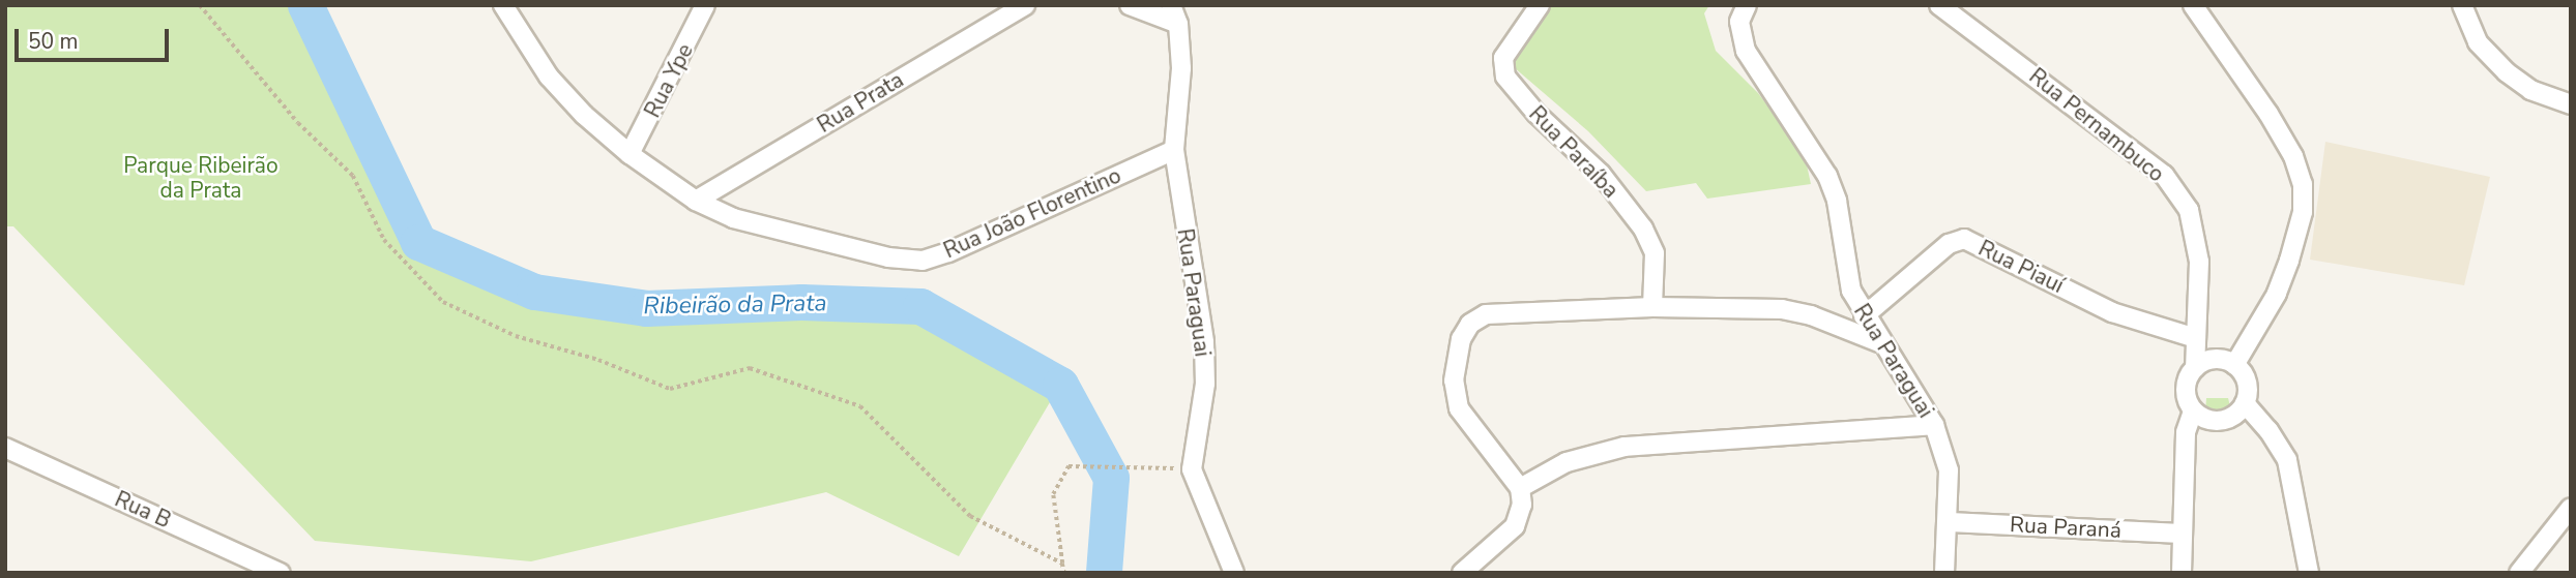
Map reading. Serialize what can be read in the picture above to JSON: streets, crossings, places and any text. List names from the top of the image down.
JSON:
{
  "streets": {
    "street": [
      "Rua Ype",
      "Rua Prata",
      "Rua Pernambuco",
      "Rua Paraíba",
      "Rua João Florentino",
      "Rua Piauí",
      "Rua Paraguai",
      "Rua B",
      "Rua Paraná"
    ]
  },
  "crossings": [
    ["Rua Ype", "Rua João Florentino"],
    ["Rua Prata", "Rua João Florentino"],
    ["Rua Pernambuco", "Rua Piauí"],
    ["Rua João Florentino", "Rua Paraguai"],
    ["Rua Piauí", "Rua Paraguai"],
    ["Rua Paraguai", "Rua Paraná"]
  ],
  "water": ["Ribeirão da Prata"],
  "parks": ["Parque Ribeirão da Prata"],
  "scale_bar": "50 m"
}
